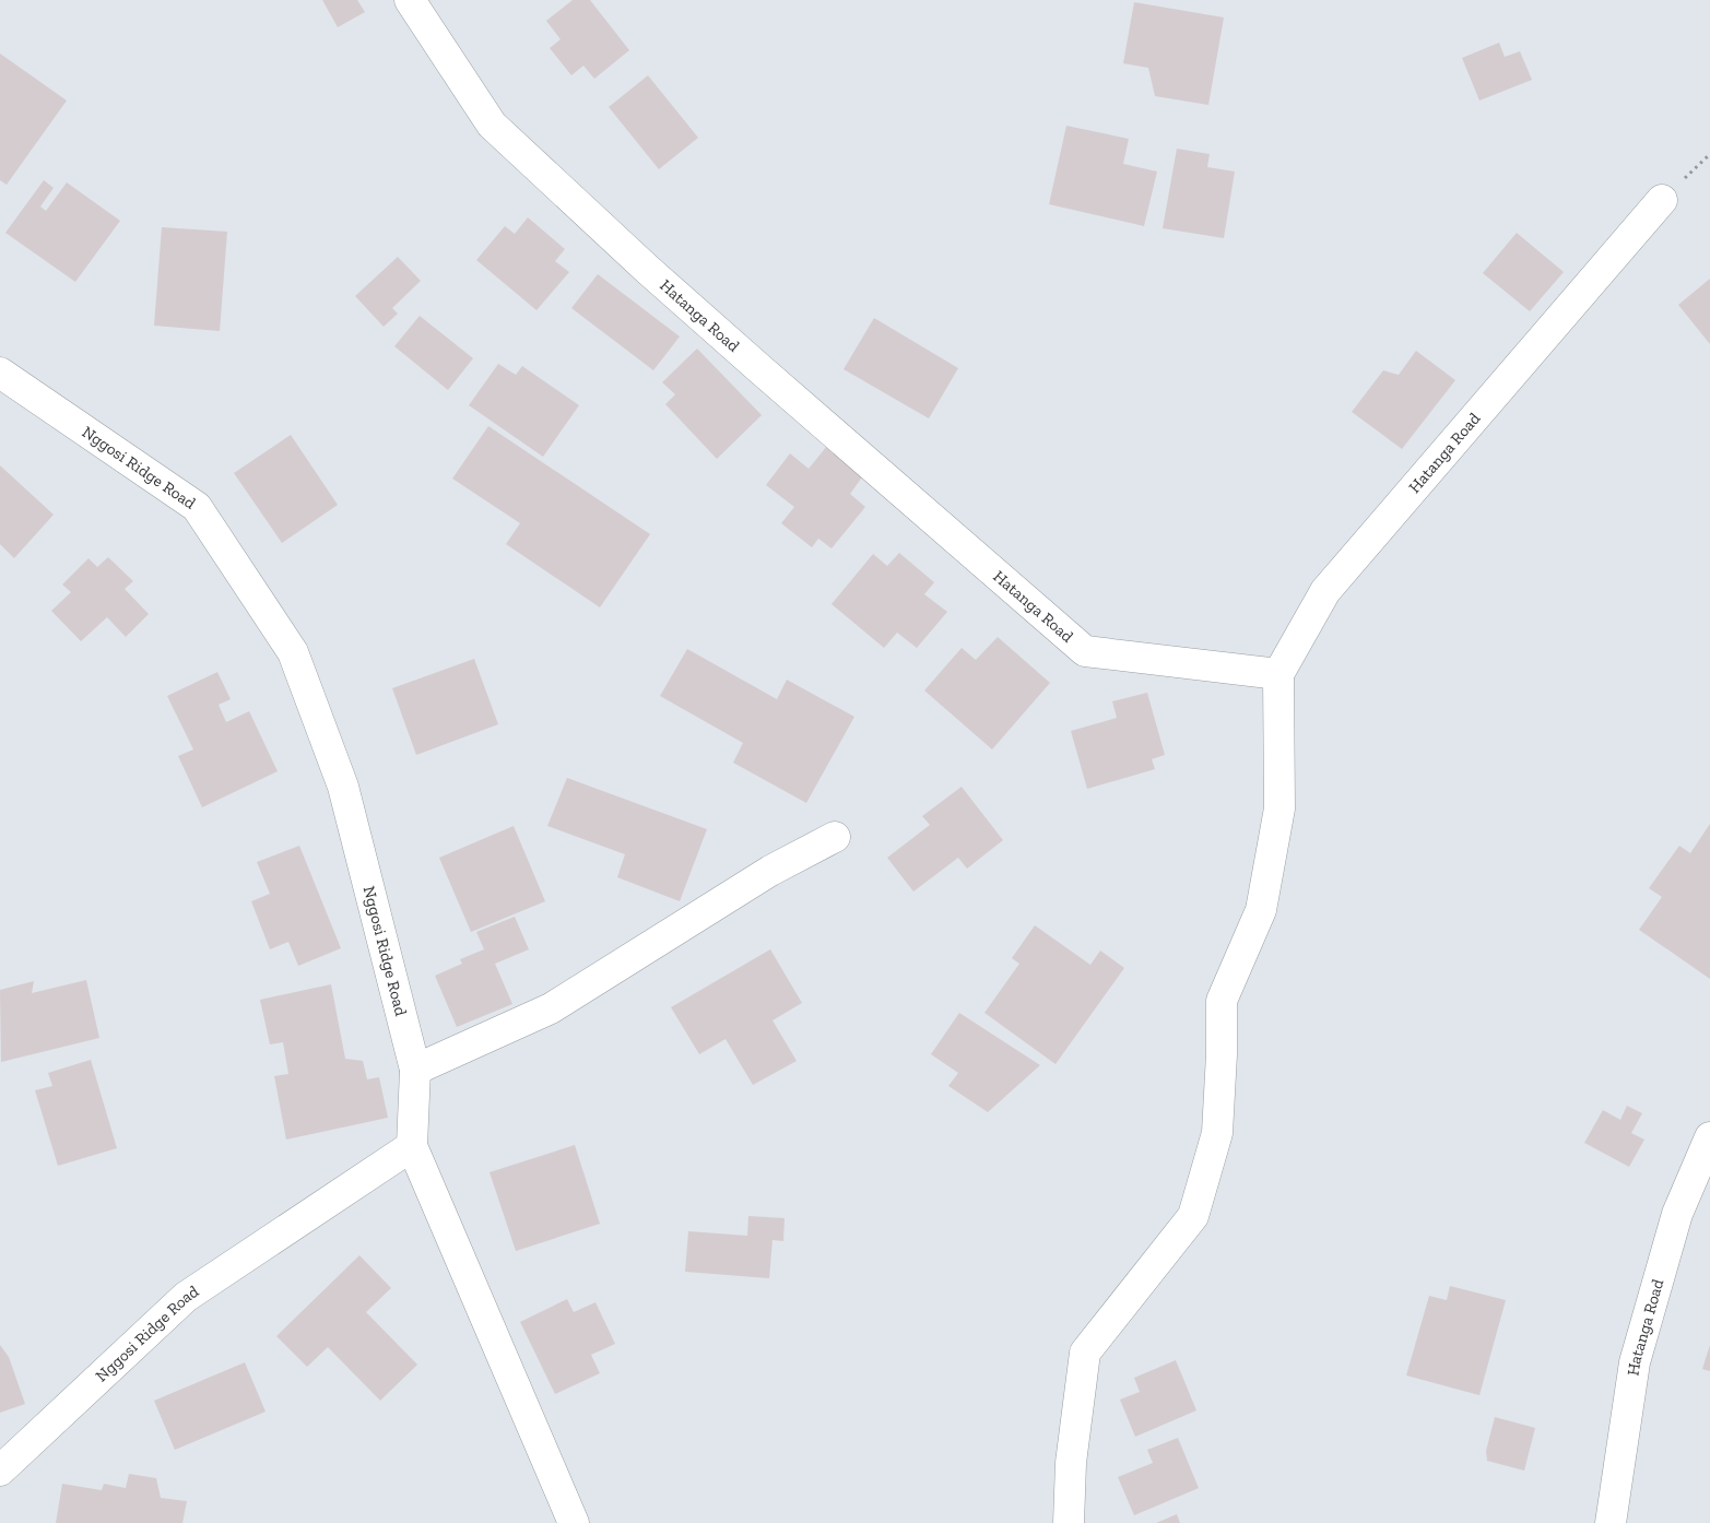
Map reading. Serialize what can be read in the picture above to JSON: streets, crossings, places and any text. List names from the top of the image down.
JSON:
{
  "streets": {
    "street": ["Hatanga Road", "Nggosi Ridge Road"]
  }
}
